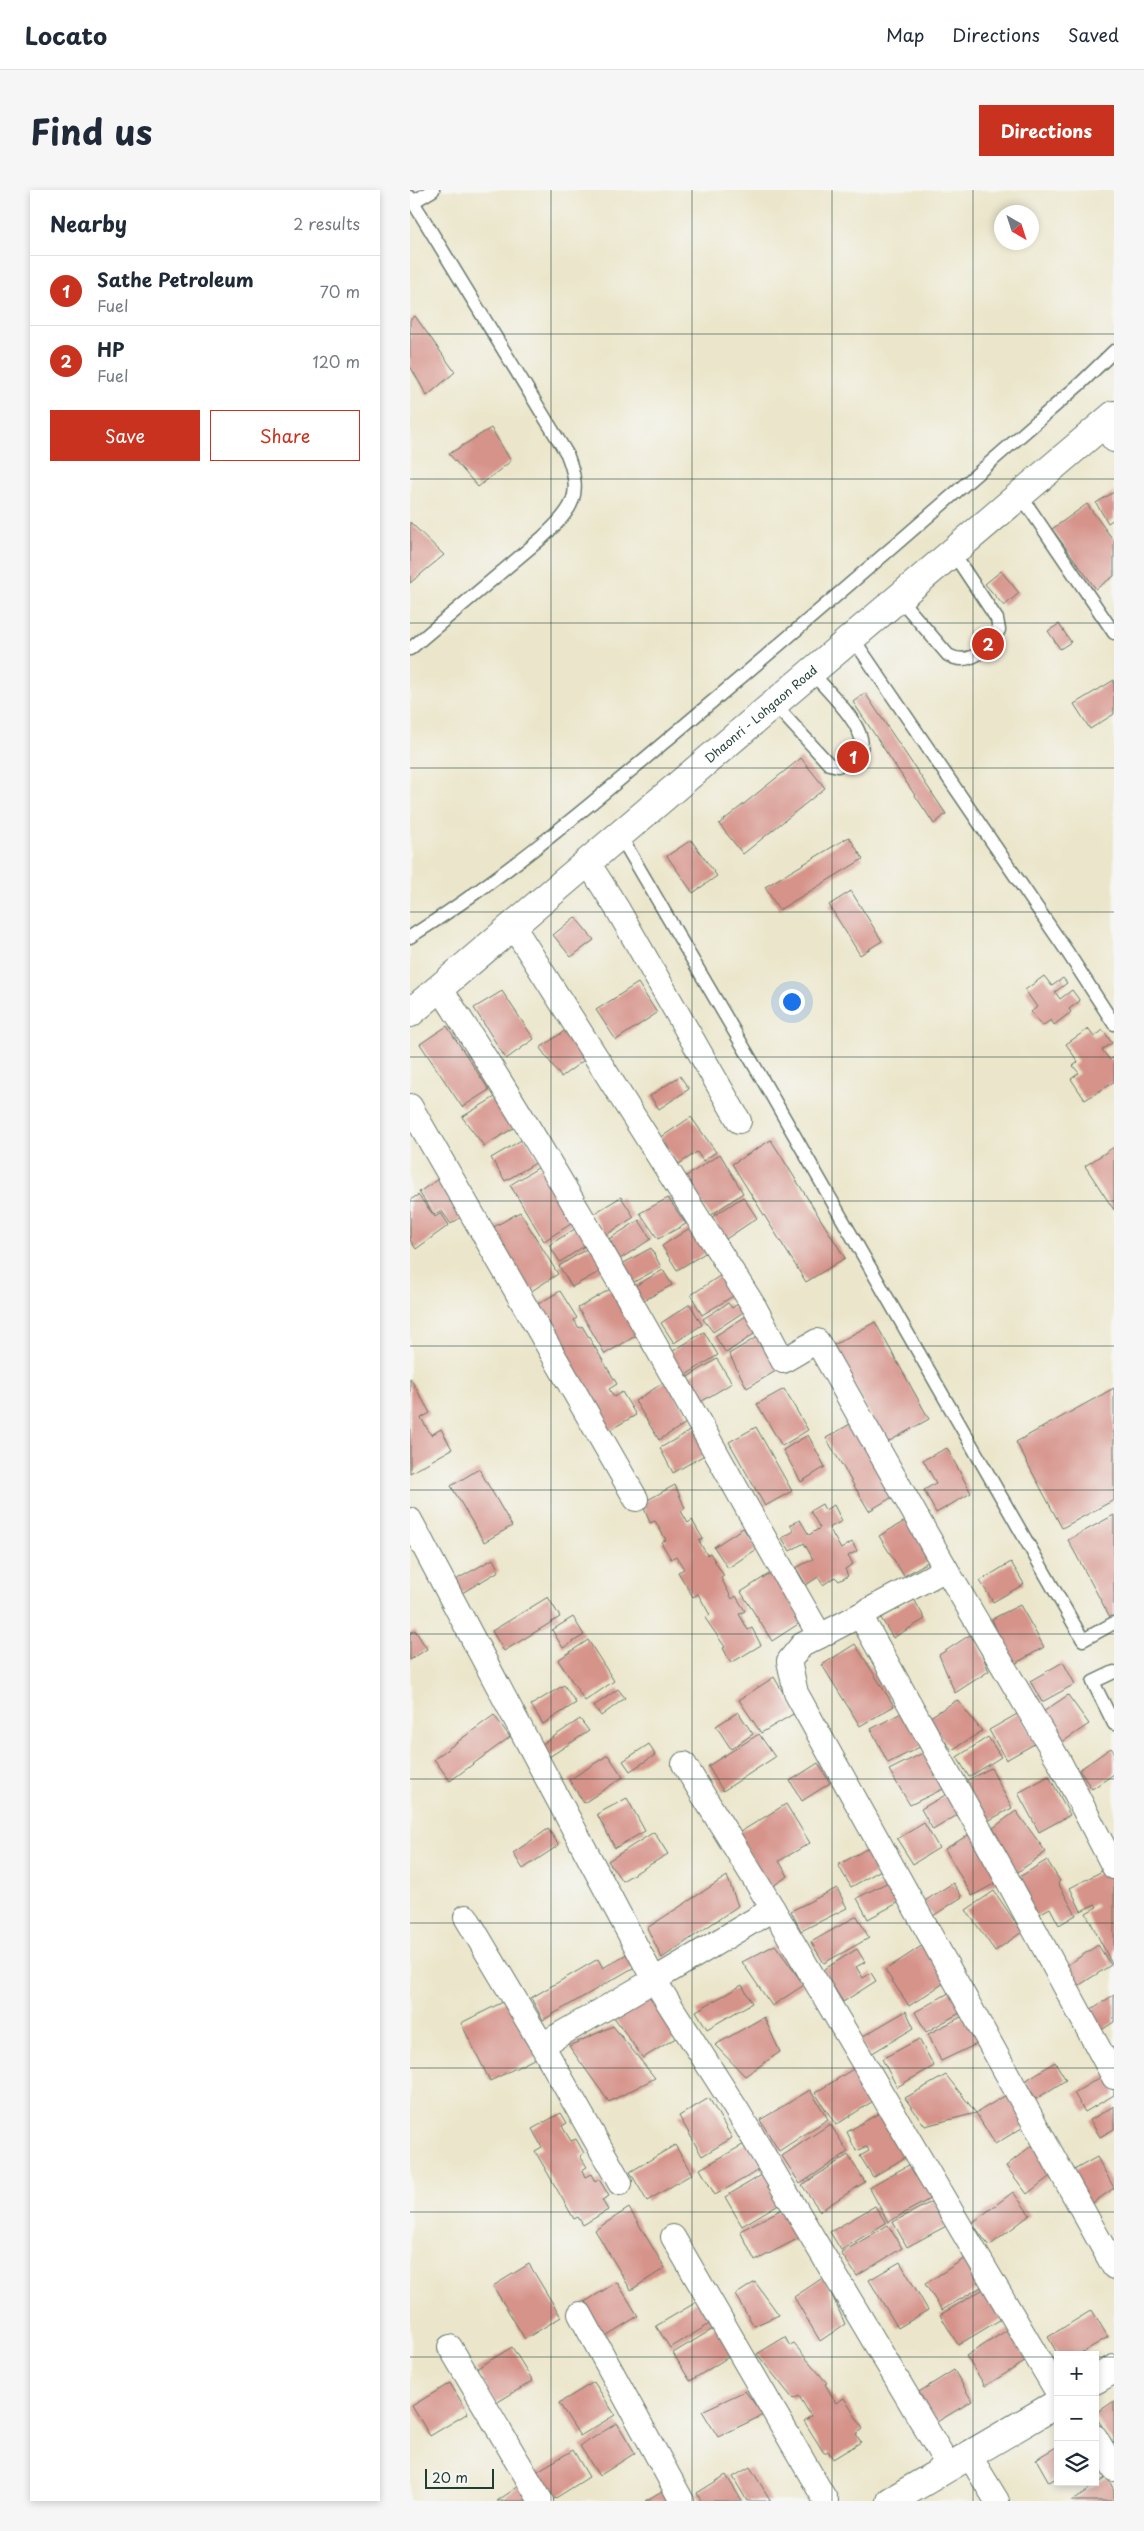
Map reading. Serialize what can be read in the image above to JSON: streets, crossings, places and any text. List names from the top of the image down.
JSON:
{
  "streets": {
    "main road": ["Dhaonri - Lohgaon Road"]
  },
  "scale_bar": "20 m",
  "north": "bottom right",
  "page": {
    "header": "Locato",
    "nav": ["Map", "Directions", "Saved"],
    "title": "Find us",
    "buttons": [
      "Directions",
      ["Save", "Share"]
    ],
    "heading": ["Nearby", "2 results"],
    "list": [
      {
        "mark": "1",
        "name": "Sathe Petroleum",
        "note": "Fuel",
        "value": "70 m"
      },
      {
        "mark": "2",
        "name": "HP",
        "note": "Fuel",
        "value": "120 m"
      }
    ],
    "pins": ["2", "1"],
    "map_buttons": ["+", "−"],
    "scale": "20 m"
  }
}
